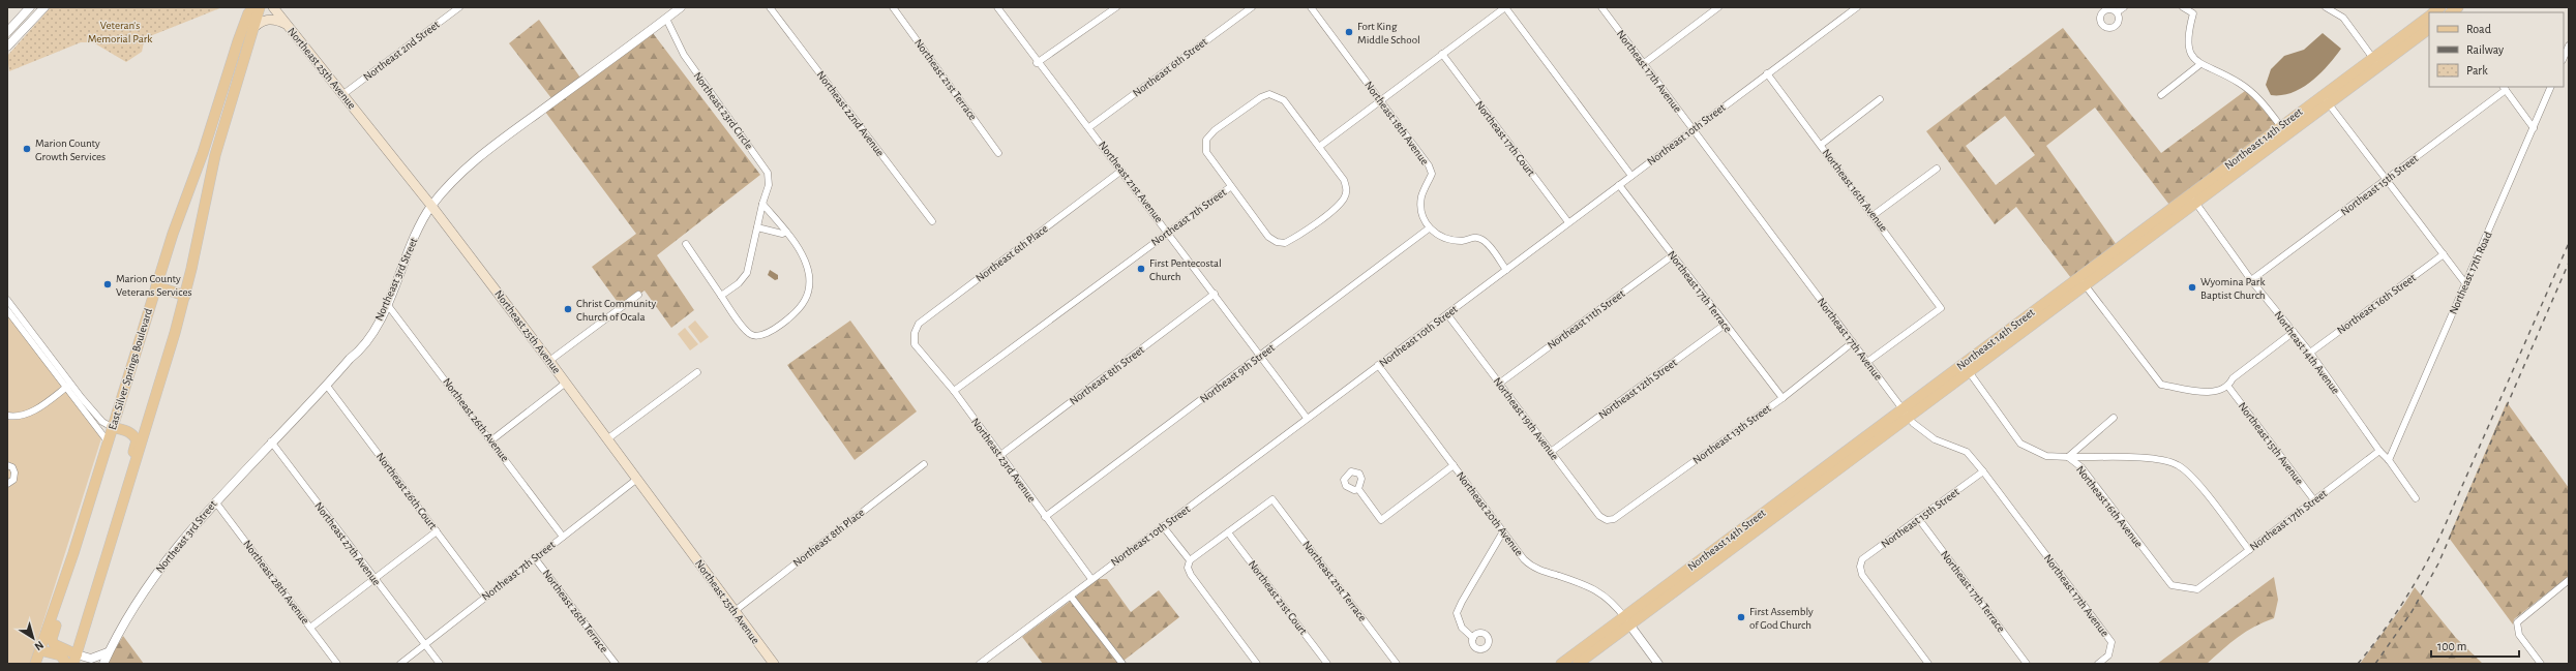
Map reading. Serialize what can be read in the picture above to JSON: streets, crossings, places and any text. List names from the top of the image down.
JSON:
{
  "streets": {
    "main road": ["Northeast 25th Avenue", "Northeast 14th Street", "East Silver Springs Boulevard"],
    "street": [
      "Northeast 2nd Street",
      "Northeast 6th Street",
      "Northeast 17th Avenue",
      "Northeast 21st Terrace",
      "Northeast 23rd Circle",
      "Northeast 22nd Avenue",
      "Northeast 18th Avenue",
      "Northeast 10th Street",
      "Northeast 17th Court",
      "Northeast 21st Avenue",
      "Northeast 15th Street",
      "Northeast 16th Avenue",
      "Northeast 7th Street",
      "Northeast 6th Place",
      "Northeast 17th Road",
      "Northeast 3rd Street",
      "Northeast 17th Terrace",
      "Northeast 16th Street",
      "Northeast 11th Street",
      "Northeast 14th Avenue",
      "Northeast 9th Street",
      "Northeast 8th Street",
      "Northeast 12th Street",
      "Northeast 19th Avenue",
      "Northeast 26th Avenue",
      "Northeast 13th Street",
      "Northeast 15th Avenue",
      "Northeast 23rd Avenue",
      "Northeast 26th Court",
      "Northeast 20th Avenue",
      "Northeast 17th Street",
      "Northeast 8th Place",
      "Northeast 27th Avenue",
      "Northeast 28th Avenue",
      "Northeast 21st Court",
      "Northeast 26th Terrace"
    ]
  },
  "crossings": [
    ["Northeast 2nd Street", "Northeast 25th Avenue"],
    ["Northeast 6th Street", "Northeast 21st Avenue"],
    ["Northeast 25th Avenue", "Northeast 7th Street"],
    ["Northeast 25th Avenue", "Northeast 3rd Street"],
    ["Northeast 25th Avenue", "Northeast 8th Place"],
    ["Northeast 17th Avenue", "Northeast 10th Street"],
    ["Northeast 17th Avenue", "Northeast 14th Street"],
    ["Northeast 17th Avenue", "Northeast 15th Street"],
    ["Northeast 17th Avenue", "Northeast 16th Avenue"],
    ["Northeast 17th Avenue", "Northeast 13th Street"],
    ["Northeast 21st Terrace", "Northeast 21st Court"],
    ["Northeast 23rd Circle", "Northeast 3rd Street"],
    ["Northeast 18th Avenue", "Northeast 9th Street"],
    ["Northeast 10th Street", "Northeast 17th Court"],
    ["Northeast 10th Street", "Northeast 21st Avenue"],
    ["Northeast 10th Street", "Northeast 16th Avenue"],
    ["Northeast 10th Street", "Northeast 17th Terrace"],
    ["Northeast 10th Street", "Northeast 19th Avenue"],
    ["Northeast 10th Street", "Northeast 23rd Avenue"],
    ["Northeast 10th Street", "Northeast 20th Avenue"],
    ["Northeast 14th Street", "Northeast 16th Avenue"],
    ["Northeast 14th Street", "Northeast 14th Avenue"],
    ["Northeast 14th Street", "Northeast 20th Avenue"],
    ["Northeast 21st Avenue", "Northeast 7th Street"],
    ["Northeast 21st Avenue", "Northeast 6th Place"],
    ["Northeast 21st Avenue", "Northeast 9th Street"],
    ["Northeast 21st Avenue", "Northeast 8th Street"],
    ["Northeast 15th Street", "Northeast 17th Terrace"],
    ["Northeast 15th Street", "Northeast 14th Avenue"],
    ["Northeast 16th Avenue", "Northeast 17th Street"],
    ["Northeast 7th Street", "Northeast 26th Avenue"],
    ["Northeast 7th Street", "Northeast 23rd Avenue"],
    ["Northeast 7th Street", "Northeast 26th Court"],
    ["Northeast 7th Street", "Northeast 27th Avenue"],
    ["Northeast 7th Street", "Northeast 26th Terrace"],
    ["Northeast 6th Place", "Northeast 23rd Avenue"],
    ["Northeast 3rd Street", "Northeast 26th Avenue"],
    ["Northeast 3rd Street", "Northeast 26th Court"],
    ["Northeast 3rd Street", "Northeast 27th Avenue"],
    ["Northeast 3rd Street", "Northeast 28th Avenue"],
    ["Northeast 17th Terrace", "Northeast 11th Street"],
    ["Northeast 17th Terrace", "Northeast 12th Street"],
    ["Northeast 17th Terrace", "Northeast 13th Street"],
    ["Northeast 16th Street", "Northeast 14th Avenue"],
    ["Northeast 11th Street", "Northeast 19th Avenue"],
    ["Northeast 14th Avenue", "Northeast 17th Street"],
    ["Northeast 9th Street", "Northeast 23rd Avenue"],
    ["Northeast 8th Street", "Northeast 23rd Avenue"],
    ["Northeast 12th Street", "Northeast 19th Avenue"],
    ["Northeast 19th Avenue", "Northeast 13th Street"],
    ["Northeast 15th Avenue", "Northeast 17th Street"]
  ],
  "parks": ["Veteran's Memorial Park"],
  "places": [
    "Fort King Middle School",
    "Marion County Growth Services",
    "First Pentecostal Church",
    "Marion County Veterans Services",
    "Wyomina Park Baptist Church",
    "Christ Community Church of Ocala",
    "First Assembly of God Church"
  ],
  "legend": ["Road", "Railway", "Park"],
  "scale_bar": "100 m",
  "north": "bottom right"
}
